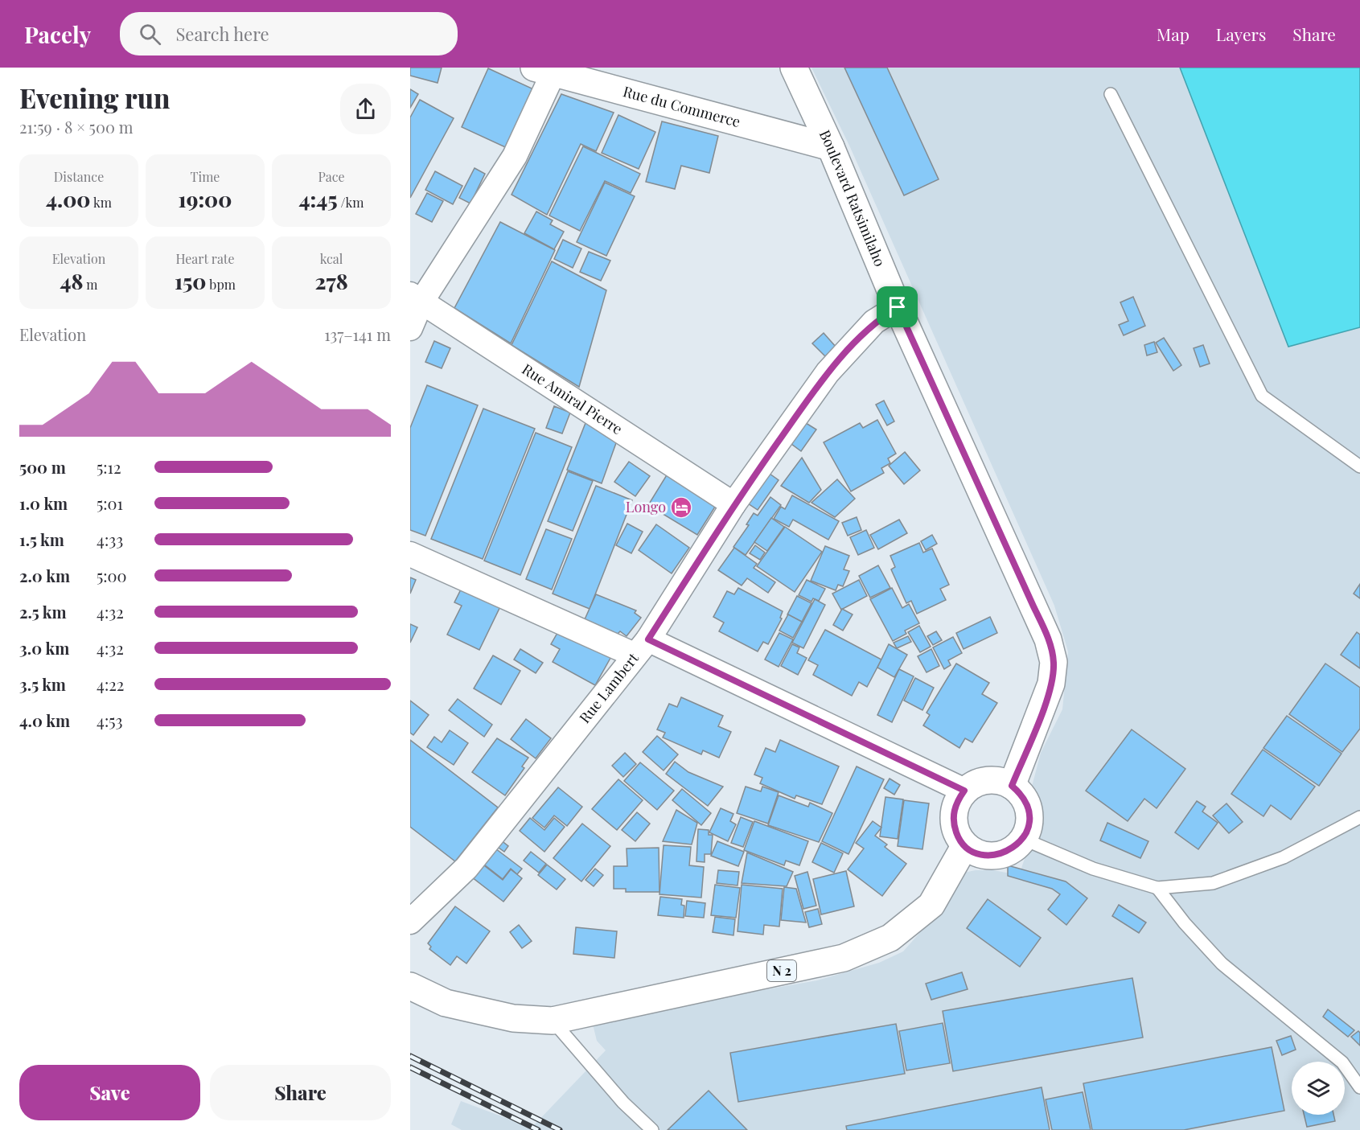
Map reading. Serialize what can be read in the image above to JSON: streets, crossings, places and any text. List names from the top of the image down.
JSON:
{
  "streets": {
    "main road": ["Rue du Commerce", "Boulevard Ratsimilaho", "N 2"],
    "street": ["Rue Amiral Pierre", "Rue Lambert"]
  },
  "crossings": [
    ["Rue du Commerce", "Boulevard Ratsimilaho"],
    ["Boulevard Ratsimilaho", "Rue Lambert"],
    ["Boulevard Ratsimilaho", "N 2"],
    ["Rue Amiral Pierre", "Rue Lambert"]
  ],
  "places": {
    "hotel": ["Longo"]
  },
  "page": {
    "header": "Pacely",
    "search": "Search here",
    "nav": ["Map", "Layers", "Share"],
    "heading": ["Evening run", "21:59 · 8 × 500 m"],
    "stats": [
      ["Distance", "4.00 km"],
      ["Time", "19:00"],
      ["Pace", "4:45 /km"],
      ["Elevation", "48 m"],
      ["Heart rate", "150 bpm"],
      ["kcal", "278"]
    ],
    "chart": ["Elevation", "137–141 m"],
    "list": [
      {
        "name": "500 m",
        "note": "5:12"
      },
      {
        "name": "1.0 km",
        "note": "5:01"
      },
      {
        "name": "1.5 km",
        "note": "4:33"
      },
      {
        "name": "2.0 km",
        "note": "5:00"
      },
      {
        "name": "2.5 km",
        "note": "4:32"
      },
      {
        "name": "3.0 km",
        "note": "4:32"
      },
      {
        "name": "3.5 km",
        "note": "4:22"
      },
      {
        "name": "4.0 km",
        "note": "4:53"
      }
    ],
    "buttons": ["Save", "Share"]
  }
}
